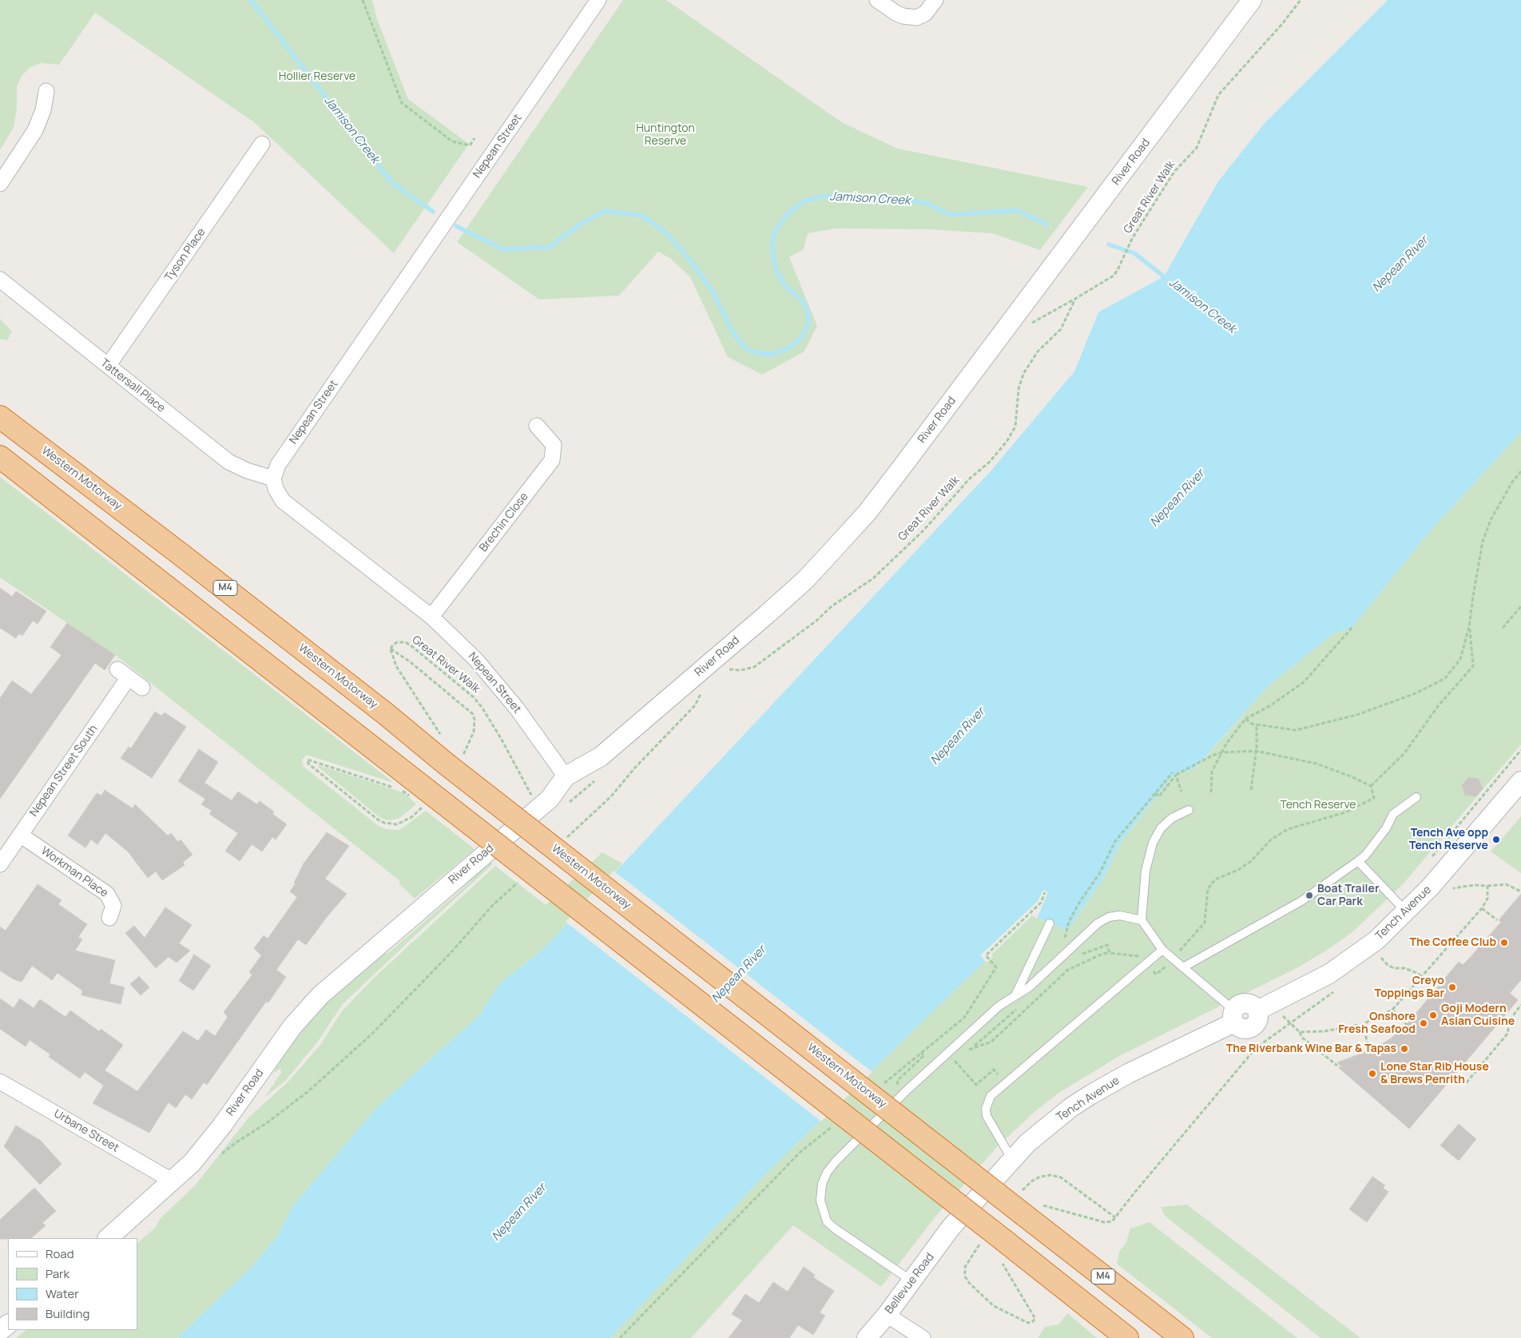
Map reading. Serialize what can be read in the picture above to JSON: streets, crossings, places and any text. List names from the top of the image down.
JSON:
{
  "streets": {
    "highway": ["Western Motorway", "M4"],
    "street": [
      "Nepean Street",
      "River Road",
      "Tyson Place",
      "Tattersall Place",
      "Brechin Close",
      "Nepean Street South",
      "Workman Place",
      "Tench Avenue",
      "Urbane Street",
      "Bellevue Road"
    ],
    "path": ["Great River Walk"]
  },
  "crossings": [
    ["Nepean Street", "River Road"],
    ["Nepean Street", "Tattersall Place"],
    ["Nepean Street", "Brechin Close"],
    ["River Road", "Urbane Street"],
    ["Tyson Place", "Tattersall Place"],
    ["Nepean Street South", "Workman Place"],
    ["Tench Avenue", "Bellevue Road"]
  ],
  "water": ["Jamison Creek", "Nepean River"],
  "parks": ["Hollier Reserve", "Huntington Reserve", "Tench Reserve"],
  "places": [
    "Tench Ave opp Tench Reserve",
    "Boat Trailer Car Park",
    "The Coffee Club",
    "Creyo Toppings Bar",
    "Goji Modern Asian Cuisine",
    "Onshore Fresh Seafood",
    "The Riverbank Wine Bar & Tapas",
    "Lone Star Rib House & Brews Penrith"
  ],
  "legend": [
    "Road",
    "Park",
    "Water",
    "Building"
  ]
}
